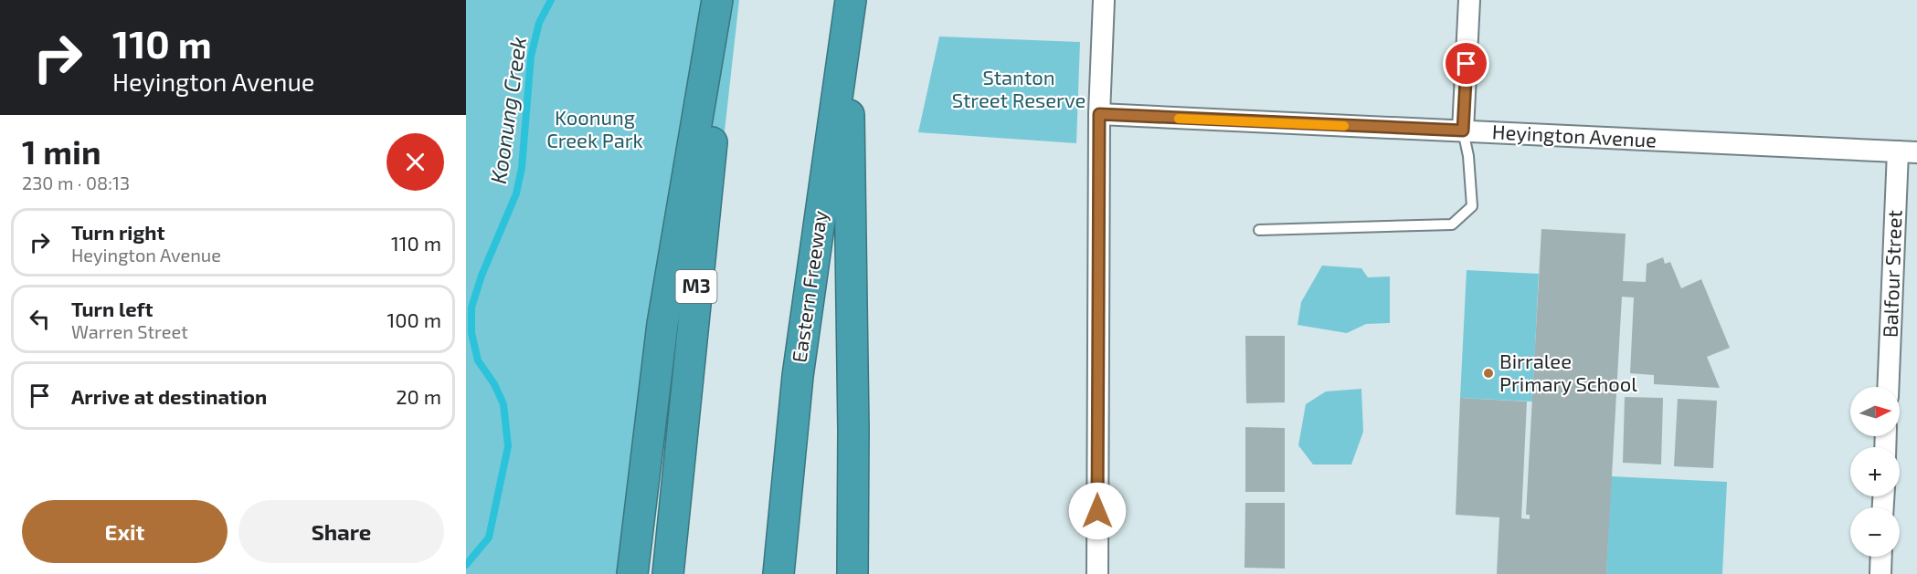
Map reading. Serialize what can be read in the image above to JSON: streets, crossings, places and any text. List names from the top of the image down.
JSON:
{
  "streets": {
    "highway": ["M3", "Eastern Freeway"],
    "street": ["Heyington Avenue", "Balfour Street"]
  },
  "crossings": [
    ["Heyington Avenue", "Balfour Street"]
  ],
  "water": ["Koonung Creek"],
  "parks": ["Stanton Street Reserve", "Koonung Creek Park"],
  "places": ["Birralee Primary School"],
  "north": "right",
  "page": {
    "turn": ["110 m", "Heyington Avenue"],
    "heading": ["1 min", "230 m · 08:13"],
    "list": [
      {
        "name": "Turn right",
        "note": "Heyington Avenue",
        "value": "110 m"
      },
      {
        "name": "Turn left",
        "note": "Warren Street",
        "value": "100 m"
      },
      {
        "name": "Arrive at destination",
        "value": "20 m"
      }
    ],
    "map_buttons": ["+", "−"],
    "buttons": ["Exit", "Share"]
  }
}
